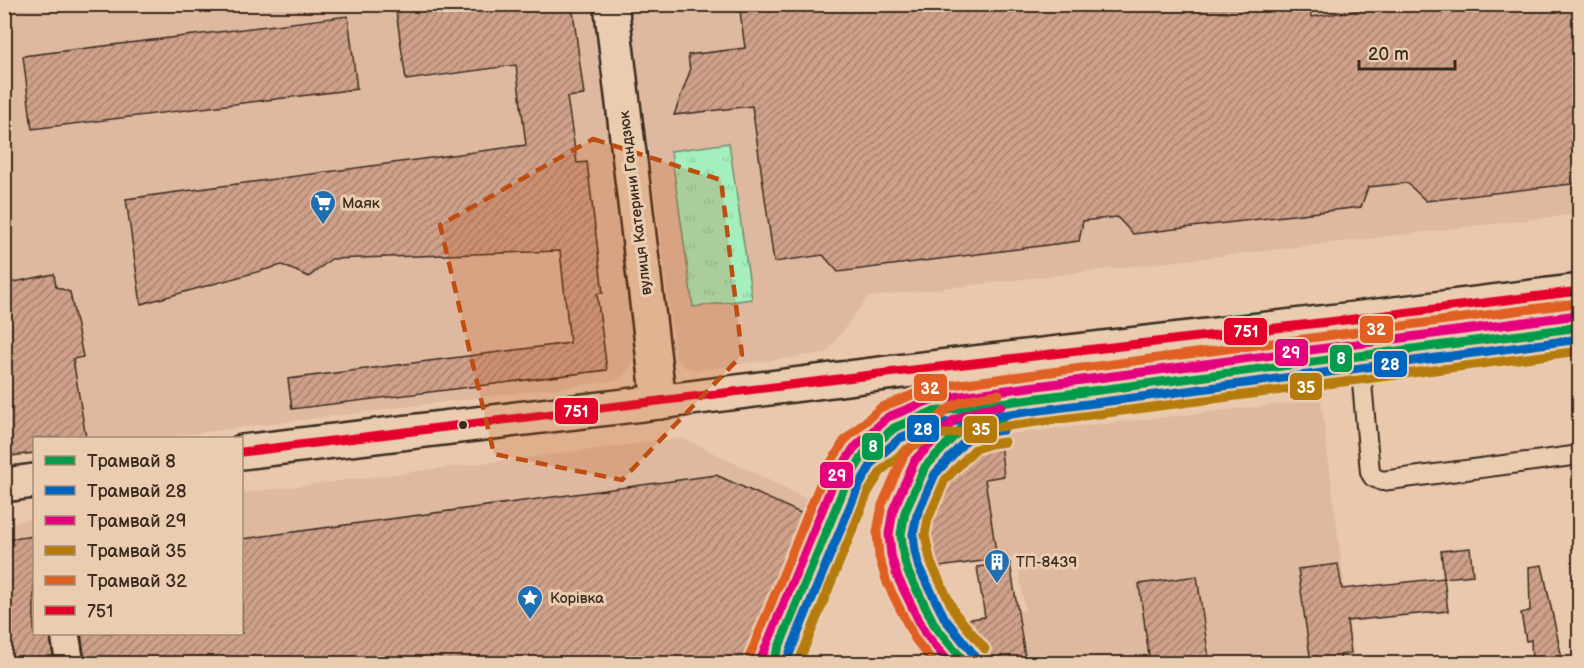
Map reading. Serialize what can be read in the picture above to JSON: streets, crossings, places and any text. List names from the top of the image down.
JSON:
{
  "streets": {
    "street": ["вулиця Катерини Гандзюк"]
  },
  "places": {
    "supermarket": ["Маяк"],
    "building": ["ТП-8439"],
    "place": ["Корівка"]
  },
  "lines": [
    "transit line 751",
    "tram line 32",
    "tram line 29",
    "tram line 8",
    "tram line 28",
    "tram line 35"
  ],
  "legend": [
    "Трамвай 8",
    "Трамвай 28",
    "Трамвай 29",
    "Трамвай 35",
    "Трамвай 32",
    "751"
  ],
  "scale_bar": "20 m"
}
